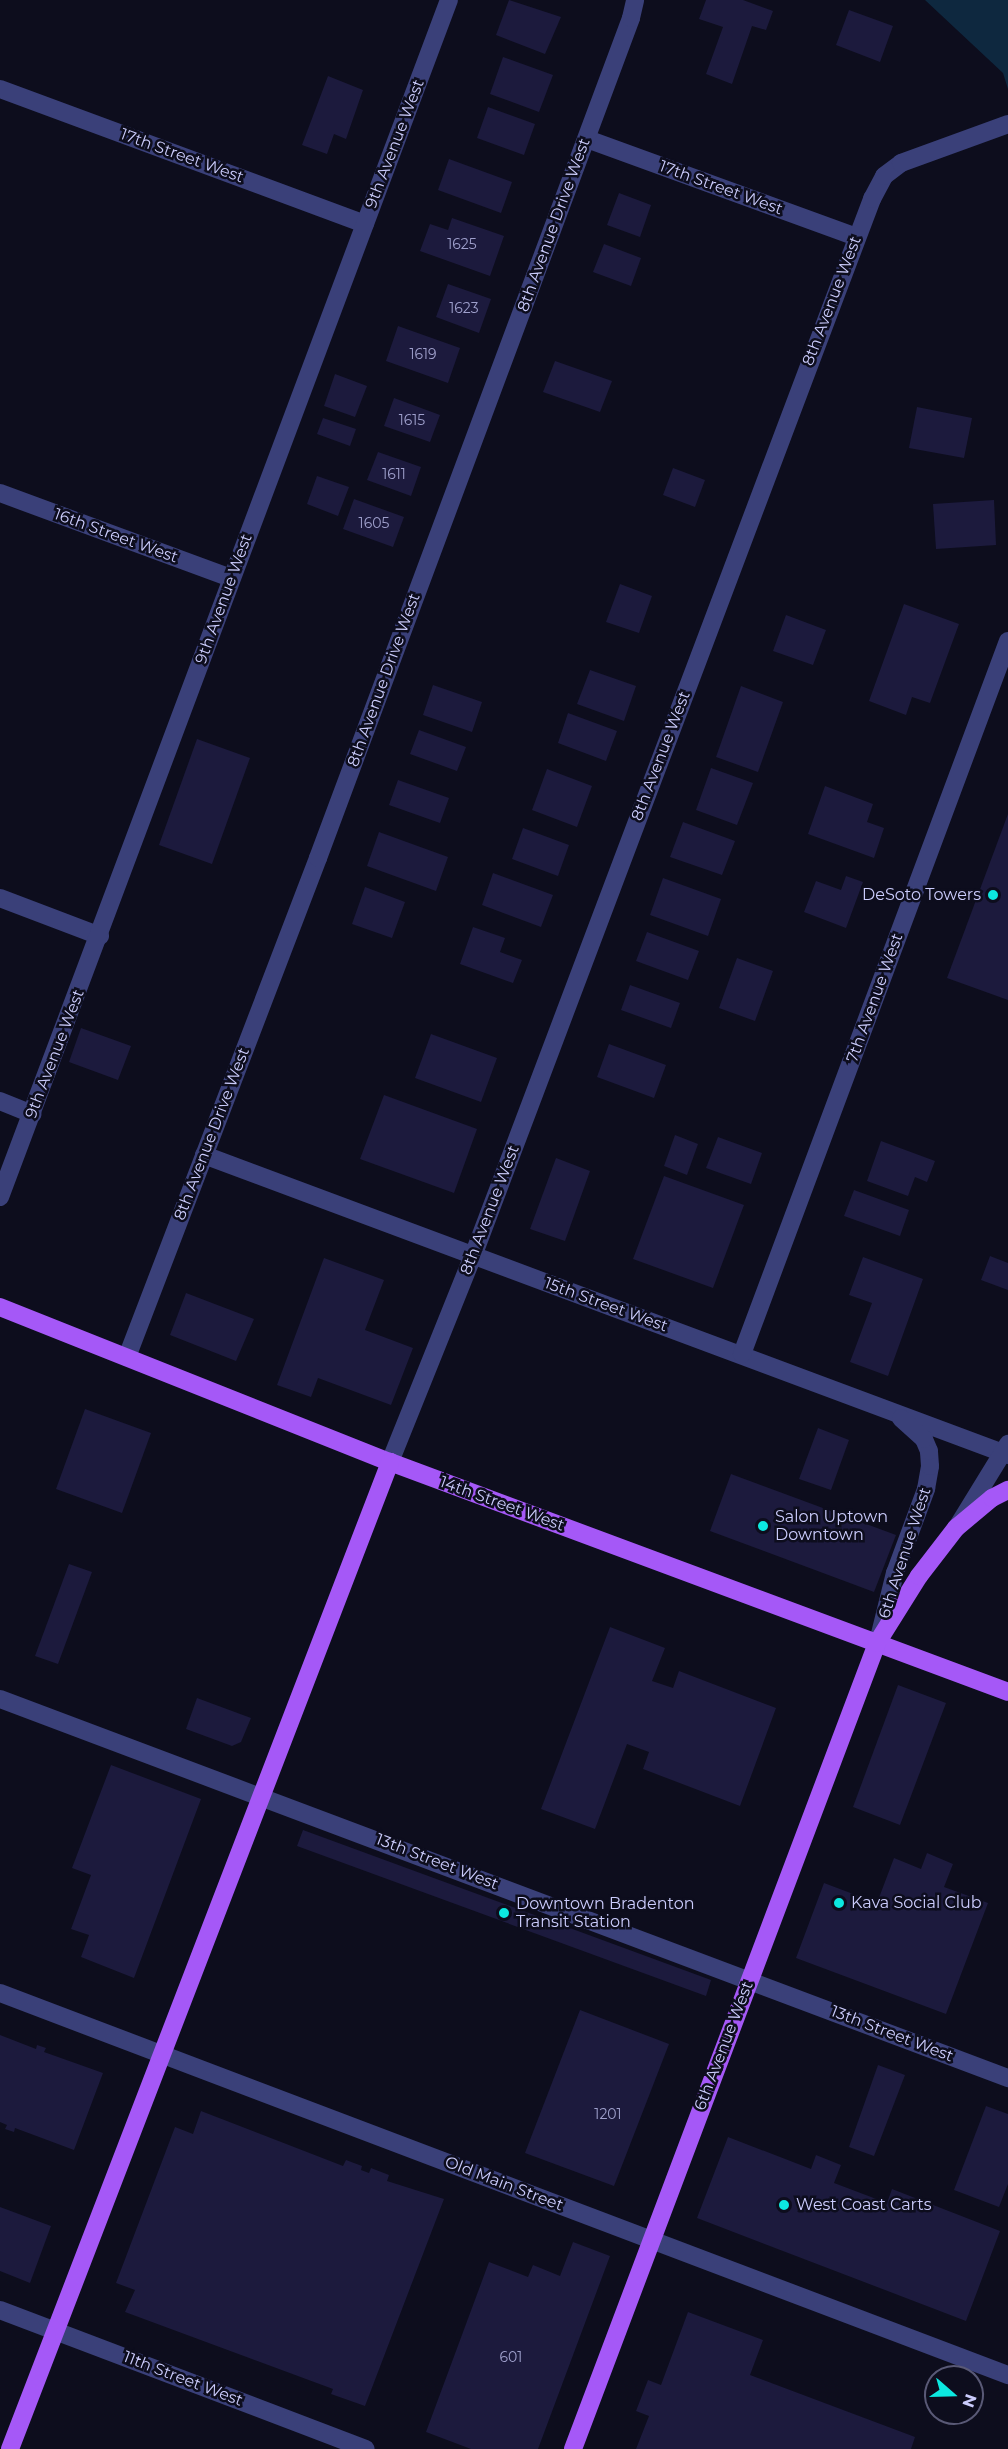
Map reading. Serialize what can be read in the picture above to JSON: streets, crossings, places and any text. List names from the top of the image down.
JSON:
{
  "streets": {
    "main road": ["14th Street West", "6th Avenue West"],
    "street": [
      "9th Avenue West",
      "17th Street West",
      "8th Avenue Drive West",
      "8th Avenue West",
      "16th Street West",
      "7th Avenue West",
      "15th Street West",
      "13th Street West",
      "Old Main Street",
      "11th Street West"
    ]
  },
  "crossings": [
    ["9th Avenue West", "17th Street West"],
    ["9th Avenue West", "16th Street West"],
    ["17th Street West", "8th Avenue Drive West"],
    ["17th Street West", "8th Avenue West"],
    ["8th Avenue Drive West", "15th Street West"],
    ["8th Avenue Drive West", "14th Street West"],
    ["8th Avenue West", "15th Street West"],
    ["8th Avenue West", "14th Street West"],
    ["7th Avenue West", "15th Street West"],
    ["15th Street West", "6th Avenue West"],
    ["14th Street West", "6th Avenue West"],
    ["6th Avenue West", "13th Street West"],
    ["6th Avenue West", "Old Main Street"]
  ],
  "places": [
    "DeSoto Towers",
    "Salon Uptown Downtown",
    "Kava Social Club",
    "Downtown Bradenton Transit Station",
    "West Coast Carts"
  ],
  "house_numbers": [
    "1625",
    "1623",
    "1619",
    "1615",
    "1611",
    "1605",
    "1201",
    "601"
  ],
  "north": "right"
}
